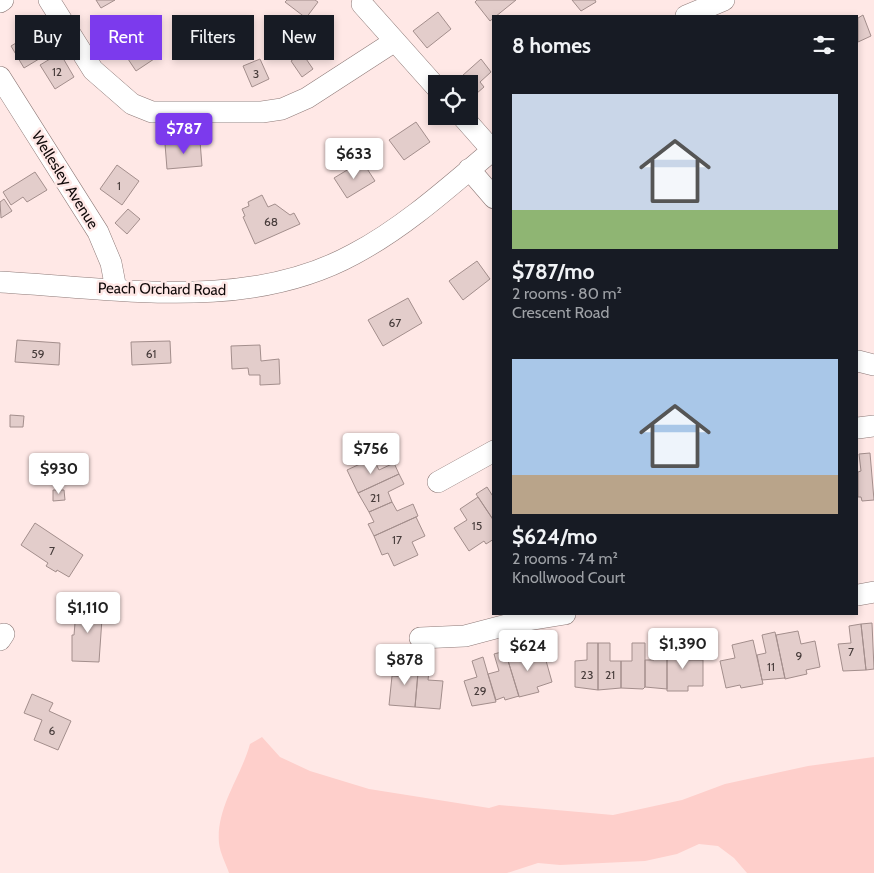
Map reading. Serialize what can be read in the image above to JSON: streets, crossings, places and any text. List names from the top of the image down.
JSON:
{
  "streets": {
    "street": ["Wellesley Avenue", "Peach Orchard Road"]
  },
  "crossings": [
    ["Wellesley Avenue", "Peach Orchard Road"]
  ],
  "house_numbers": [
    "12",
    "3",
    "1",
    "68",
    "67",
    "59",
    "61",
    "21",
    "15",
    "17",
    "7",
    "7",
    "9",
    "11",
    "23",
    "21",
    "29",
    "6"
  ],
  "page": {
    "chip": [
      "Buy",
      "Rent",
      "Filters",
      "New"
    ],
    "heading": "8 homes",
    "list": [
      {
        "name": "$787/mo",
        "note": "2 rooms · 80 m² · Crescent Road"
      },
      {
        "name": "$624/mo",
        "note": "2 rooms · 74 m² · Knollwood Court"
      }
    ],
    "price": [
      "$787",
      "$633",
      "$756",
      "$930",
      "$1,110",
      "$1,390",
      "$624",
      "$878"
    ]
  }
}
